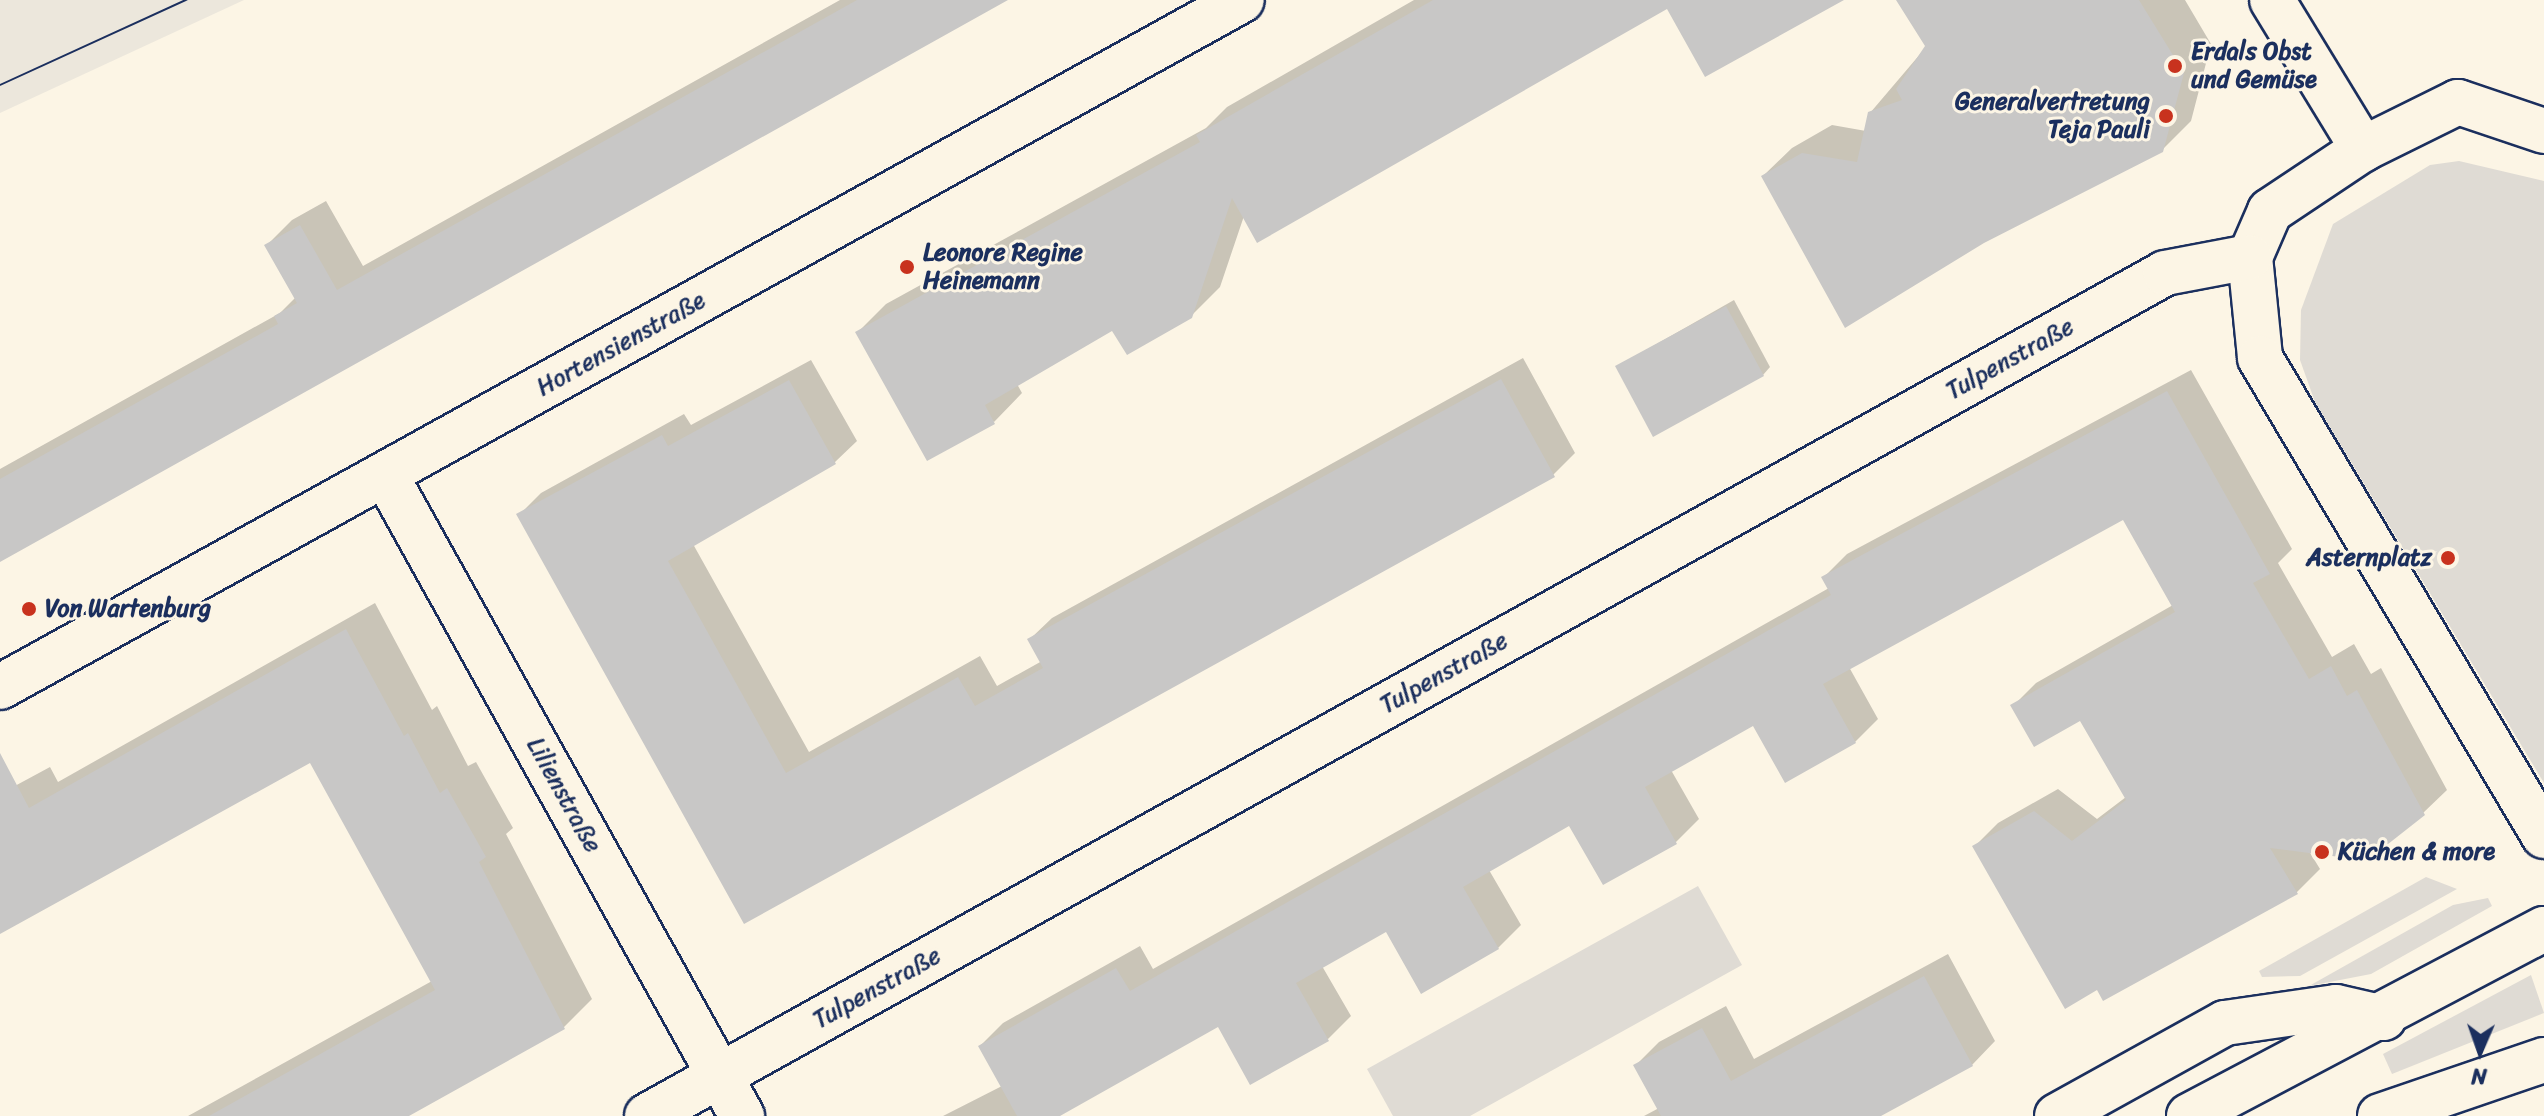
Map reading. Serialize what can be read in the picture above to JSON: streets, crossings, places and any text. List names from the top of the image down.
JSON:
{
  "streets": {
    "street": ["Hortensienstraße", "Tulpenstraße", "Lilienstraße"]
  },
  "crossings": [
    ["Hortensienstraße", "Lilienstraße"],
    ["Tulpenstraße", "Lilienstraße"]
  ],
  "places": [
    "Erdals Obst und Gemüse",
    "Generalvertretung Teja Pauli",
    "Leonore Regine Heinemann",
    "Asternplatz",
    "Von Wartenburg",
    "Küchen & more"
  ],
  "north": "bottom"
}
